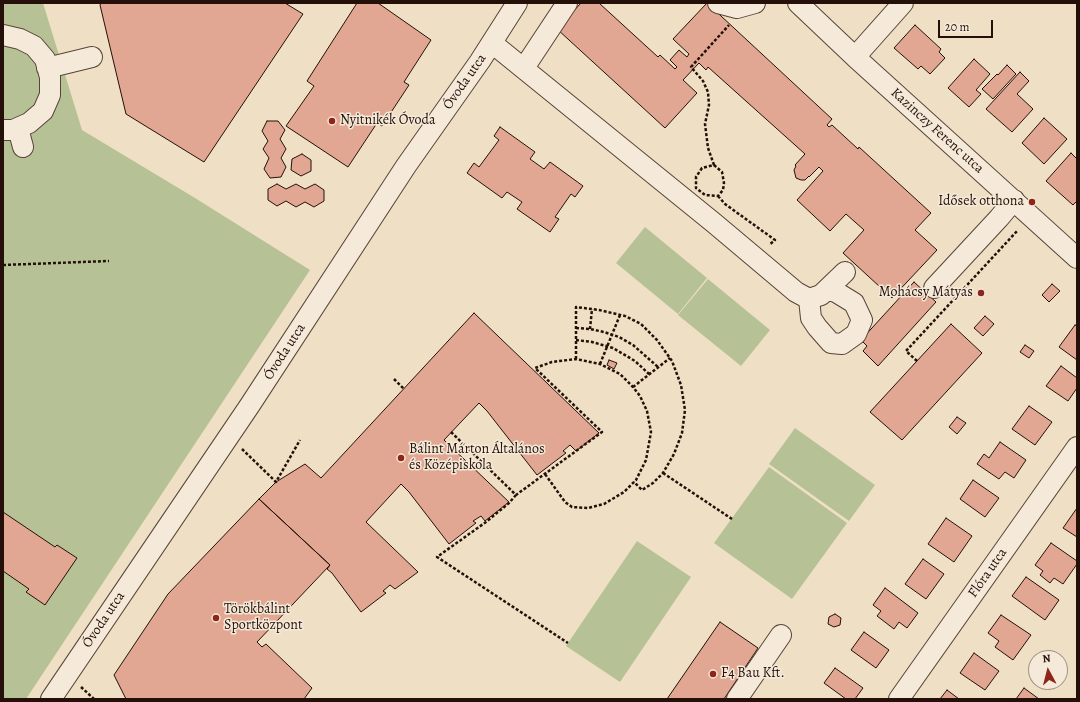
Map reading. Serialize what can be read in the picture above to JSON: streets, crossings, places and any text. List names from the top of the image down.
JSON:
{
  "streets": {
    "street": ["Óvoda utca", "Kazinczy Ferenc utca", "Flóra utca"]
  },
  "places": [
    "Nyitnikék Óvoda",
    "Idősek otthona",
    "Mohácsy Mátyás",
    "Bálint Márton Általános és Középiskola",
    "Törökbálint Sportközpont",
    "F4 Bau Kft."
  ],
  "scale_bar": "20 m",
  "north": "top"
}
